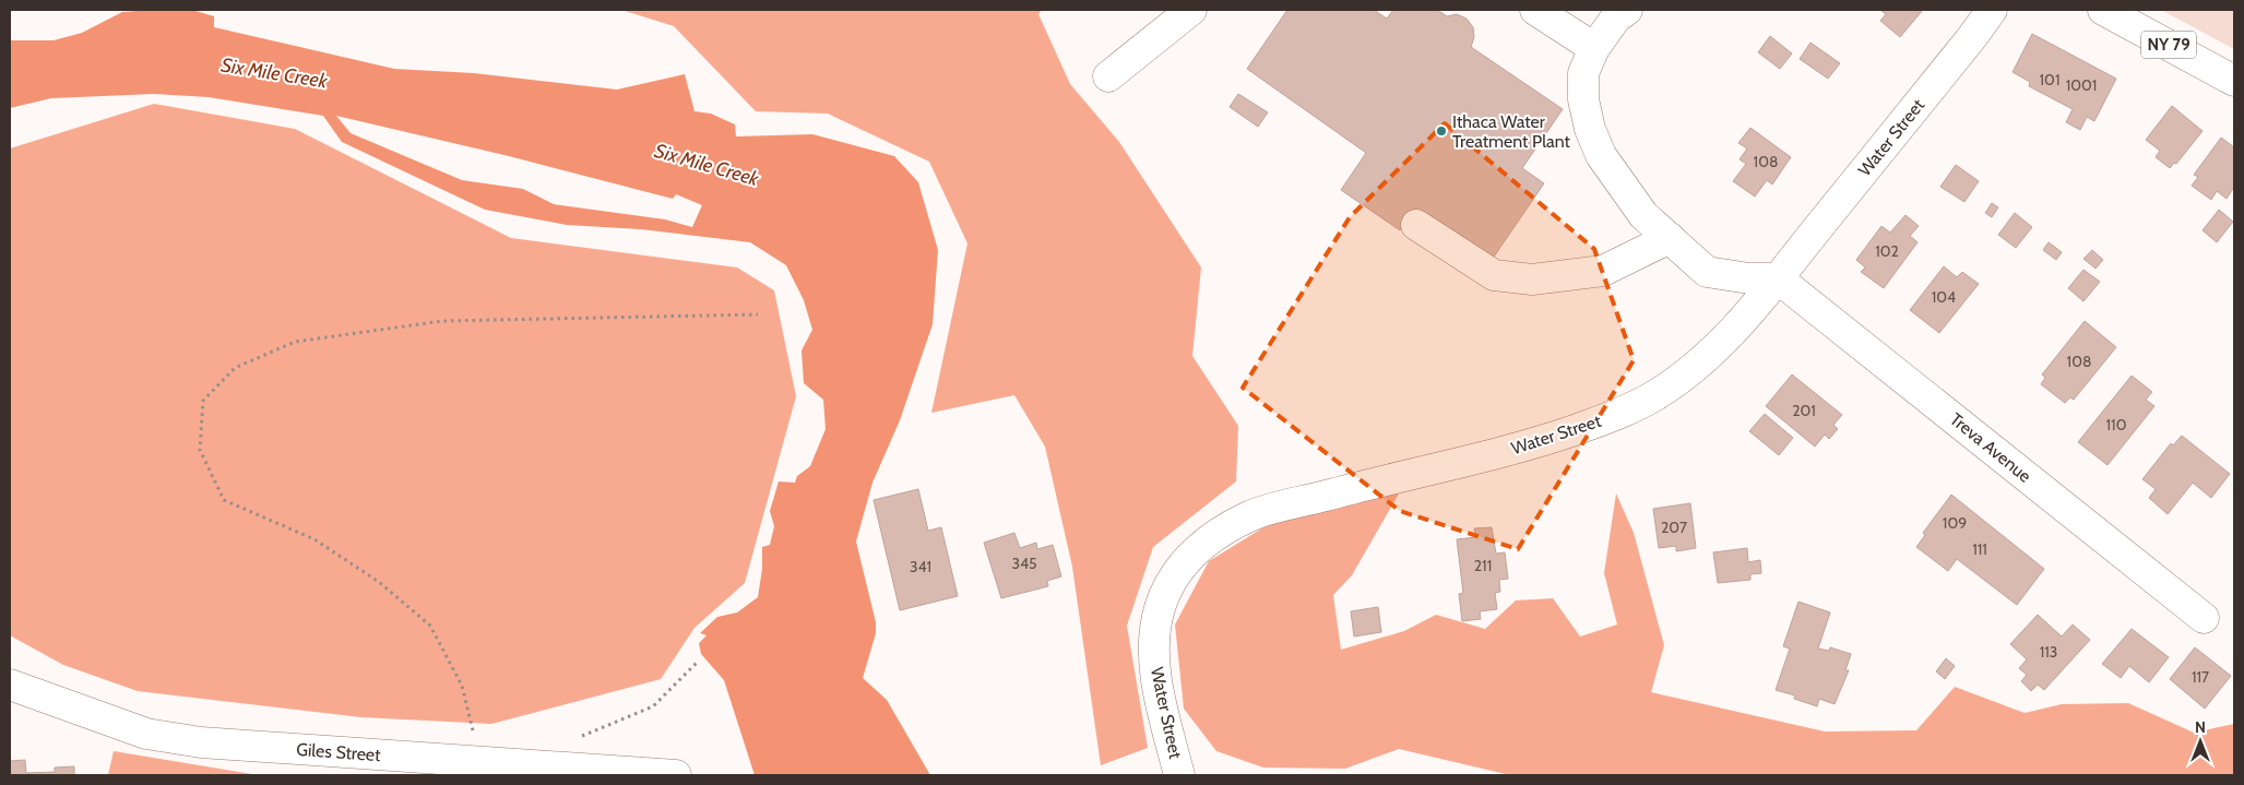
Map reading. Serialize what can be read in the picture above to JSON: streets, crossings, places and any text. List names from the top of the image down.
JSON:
{
  "streets": {
    "main road": [
      "NY 79",
      "Water Street",
      "Treva Avenue",
      "Giles Street"
    ]
  },
  "crossings": [
    ["Water Street", "Treva Avenue"]
  ],
  "water": ["Six Mile Creek"],
  "places": ["Ithaca Water Treatment Plant"],
  "house_numbers": [
    "101",
    "1001",
    "108",
    "102",
    "104",
    "108",
    "201",
    "110",
    "109",
    "207",
    "111",
    "345",
    "211",
    "341",
    "113",
    "117"
  ],
  "north": "top"
}
